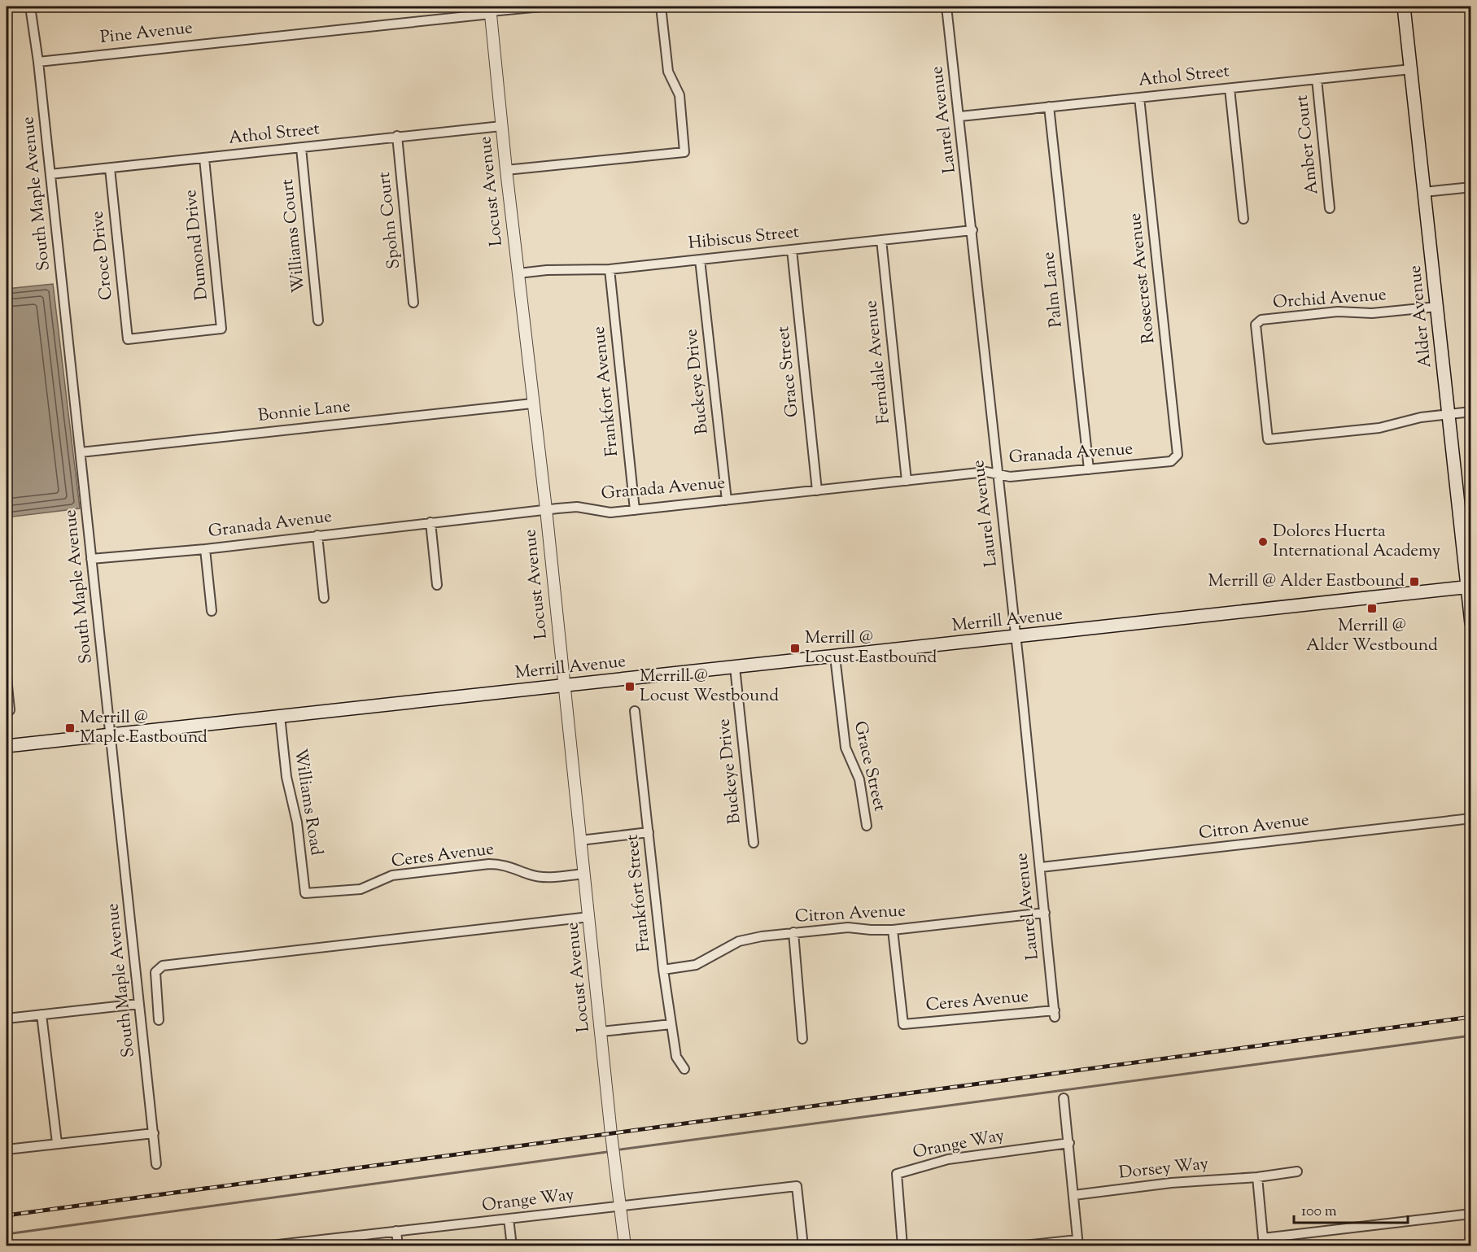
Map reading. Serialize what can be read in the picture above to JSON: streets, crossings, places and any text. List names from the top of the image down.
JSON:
{
  "streets": {
    "main road": ["Alder Avenue", "Merrill Avenue"],
    "street": [
      "Pine Avenue",
      "Athol Street",
      "Laurel Avenue",
      "Amber Court",
      "Locust Avenue",
      "South Maple Avenue",
      "Spohn Court",
      "Williams Court",
      "Hibiscus Street",
      "Dumond Drive",
      "Croce Drive",
      "Rosecrest Avenue",
      "Palm Lane",
      "Orchid Avenue",
      "Ferndale Avenue",
      "Grace Street",
      "Buckeye Drive",
      "Frankfort Avenue",
      "Bonnie Lane",
      "Granada Avenue",
      "Williams Road",
      "Citron Avenue",
      "Ceres Avenue",
      "Frankfort Street",
      "Orange Way",
      "Dorsey Way"
    ]
  },
  "crossings": [
    ["Pine Avenue", "Locust Avenue"],
    ["Pine Avenue", "South Maple Avenue"],
    ["Athol Street", "Laurel Avenue"],
    ["Athol Street", "Amber Court"],
    ["Athol Street", "Locust Avenue"],
    ["Athol Street", "South Maple Avenue"],
    ["Athol Street", "Spohn Court"],
    ["Athol Street", "Williams Court"],
    ["Athol Street", "Dumond Drive"],
    ["Athol Street", "Croce Drive"],
    ["Athol Street", "Rosecrest Avenue"],
    ["Athol Street", "Palm Lane"],
    ["Athol Street", "Alder Avenue"],
    ["Laurel Avenue", "Hibiscus Street"],
    ["Laurel Avenue", "Granada Avenue"],
    ["Laurel Avenue", "Merrill Avenue"],
    ["Laurel Avenue", "Citron Avenue"],
    ["Laurel Avenue", "Ceres Avenue"],
    ["Locust Avenue", "Hibiscus Street"],
    ["Locust Avenue", "Bonnie Lane"],
    ["Locust Avenue", "Granada Avenue"],
    ["Locust Avenue", "Merrill Avenue"],
    ["Locust Avenue", "Ceres Avenue"],
    ["Locust Avenue", "Orange Way"],
    ["South Maple Avenue", "Bonnie Lane"],
    ["South Maple Avenue", "Granada Avenue"],
    ["South Maple Avenue", "Merrill Avenue"],
    ["Hibiscus Street", "Ferndale Avenue"],
    ["Hibiscus Street", "Grace Street"],
    ["Hibiscus Street", "Buckeye Drive"],
    ["Hibiscus Street", "Frankfort Avenue"],
    ["Dumond Drive", "Croce Drive"],
    ["Rosecrest Avenue", "Granada Avenue"],
    ["Palm Lane", "Granada Avenue"],
    ["Orchid Avenue", "Alder Avenue"],
    ["Alder Avenue", "Merrill Avenue"],
    ["Ferndale Avenue", "Granada Avenue"],
    ["Grace Street", "Granada Avenue"],
    ["Grace Street", "Merrill Avenue"],
    ["Buckeye Drive", "Granada Avenue"],
    ["Buckeye Drive", "Merrill Avenue"],
    ["Frankfort Avenue", "Granada Avenue"],
    ["Merrill Avenue", "Williams Road"],
    ["Williams Road", "Ceres Avenue"],
    ["Citron Avenue", "Ceres Avenue"],
    ["Citron Avenue", "Frankfort Street"]
  ],
  "places": {
    "other": ["Dolores Huerta International Academy"],
    "transit": [
      "Merrill @ Alder Eastbound",
      "Merrill @ Alder Westbound",
      "Merrill @ Locust Eastbound",
      "Merrill @ Locust Westbound",
      "Merrill @ Maple Eastbound"
    ]
  },
  "scale_bar": "100 m"
}
